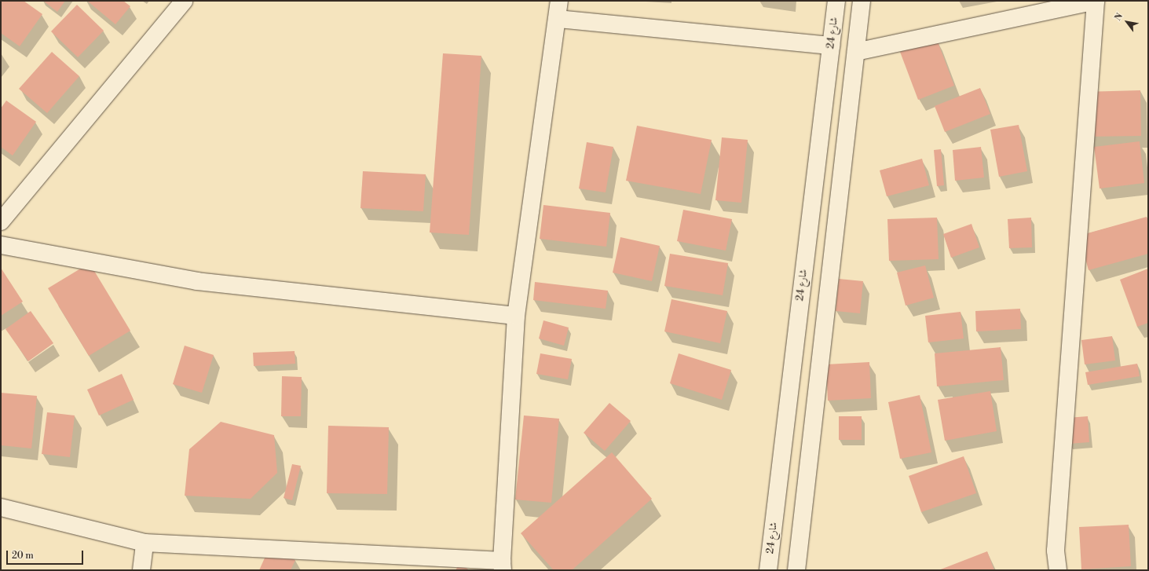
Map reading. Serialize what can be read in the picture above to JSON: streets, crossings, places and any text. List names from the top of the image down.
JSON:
{
  "streets": {
    "street": ["شارع 24"]
  },
  "scale_bar": "20 m",
  "north": "top left"
}
